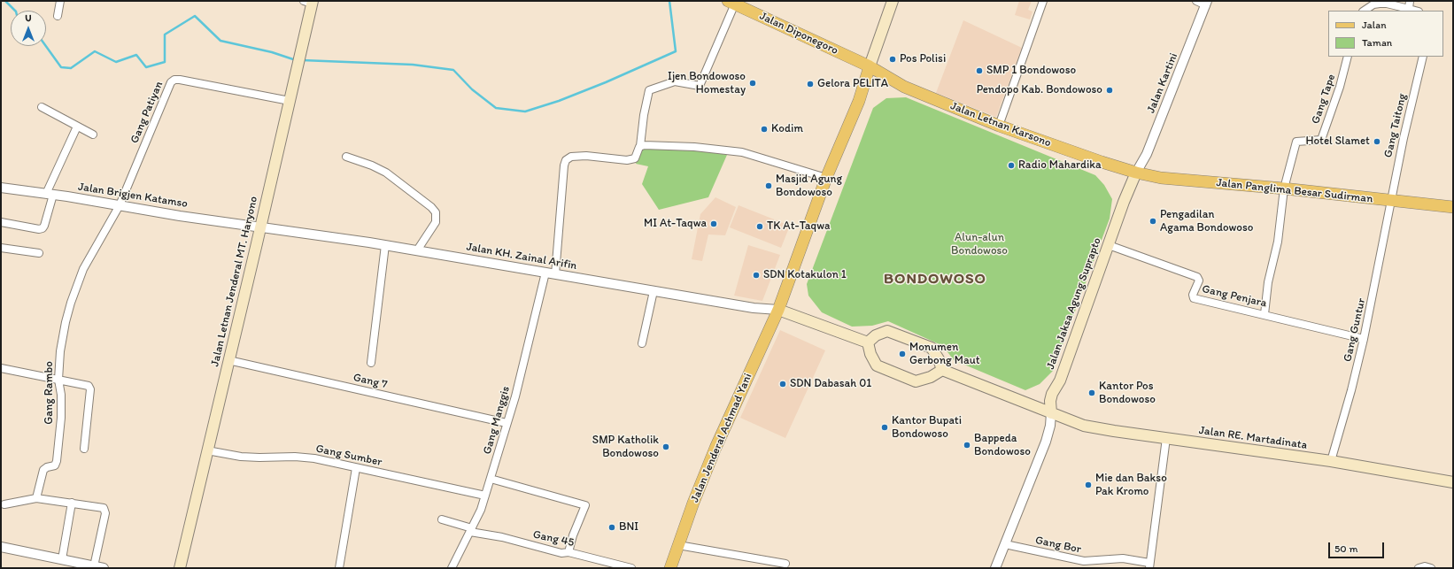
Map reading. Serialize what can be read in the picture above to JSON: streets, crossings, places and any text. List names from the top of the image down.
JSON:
{
  "streets": {
    "main road": [
      "Jalan Diponegoro",
      "Jalan Letnan Karsono",
      "Jalan Panglima Besar Sudirman",
      "Jalan Letnan Jenderal MT. Haryono",
      "Jalan Jaksa Agung Suprapto",
      "Jalan Jenderal Achmad Yani",
      "Jalan RE. Martadinata"
    ],
    "street": [
      "Jalan Kartini",
      "Gang Tape",
      "Gang Patiyan",
      "Gang Taitong",
      "Jalan Brigjen Katamso",
      "Jalan KH. Zainal Arifin",
      "Gang Penjara",
      "Gang Guntur",
      "Gang 7",
      "Gang Rambo",
      "Gang Manggis",
      "Gang Sumber",
      "Gang 45",
      "Gang Bor"
    ]
  },
  "crossings": [
    ["Jalan Diponegoro", "Jalan Letnan Karsono"],
    ["Jalan Diponegoro", "Jalan Jenderal Achmad Yani"],
    ["Jalan Kartini", "Jalan Letnan Karsono"],
    ["Jalan Kartini", "Jalan Panglima Besar Sudirman"],
    ["Jalan Kartini", "Jalan Jaksa Agung Suprapto"],
    ["Gang Tape", "Jalan Panglima Besar Sudirman"],
    ["Gang Patiyan", "Jalan Brigjen Katamso"],
    ["Gang Patiyan", "Jalan Letnan Jenderal MT. Haryono"],
    ["Gang Patiyan", "Gang Rambo"],
    ["Jalan Letnan Karsono", "Jalan Panglima Besar Sudirman"],
    ["Jalan Letnan Karsono", "Jalan Jaksa Agung Suprapto"],
    ["Jalan Letnan Karsono", "Jalan Jenderal Achmad Yani"],
    ["Gang Taitong", "Jalan Panglima Besar Sudirman"],
    ["Gang Taitong", "Gang Guntur"],
    ["Jalan Panglima Besar Sudirman", "Jalan Jaksa Agung Suprapto"],
    ["Jalan Panglima Besar Sudirman", "Gang Guntur"],
    ["Jalan Brigjen Katamso", "Jalan KH. Zainal Arifin"],
    ["Jalan Brigjen Katamso", "Jalan Letnan Jenderal MT. Haryono"],
    ["Jalan Brigjen Katamso", "Gang Rambo"],
    ["Jalan KH. Zainal Arifin", "Jalan Letnan Jenderal MT. Haryono"],
    ["Jalan KH. Zainal Arifin", "Gang Manggis"],
    ["Jalan KH. Zainal Arifin", "Jalan Jenderal Achmad Yani"],
    ["Jalan Letnan Jenderal MT. Haryono", "Gang 7"],
    ["Jalan Letnan Jenderal MT. Haryono", "Gang Sumber"],
    ["Gang Penjara", "Jalan Jaksa Agung Suprapto"],
    ["Gang Penjara", "Gang Guntur"],
    ["Jalan Jaksa Agung Suprapto", "Jalan RE. Martadinata"],
    ["Gang Guntur", "Jalan RE. Martadinata"],
    ["Gang 7", "Gang Manggis"],
    ["Gang Manggis", "Gang Sumber"],
    ["Gang Manggis", "Gang 45"]
  ],
  "districts": ["BONDOWOSO"],
  "parks": ["Alun-alun Bondowoso"],
  "places": [
    "Pos Polisi",
    "SMP 1 Bondowoso",
    "Ijen Bondowoso Homestay",
    "Gelora PELITA",
    "Pendopo Kab. Bondowoso",
    "Kodim",
    "Hotel Slamet",
    "Radio Mahardika",
    "Masjid Agung Bondowoso",
    "Pengadilan Agama Bondowoso",
    "MI At-Taqwa",
    "TK At-Taqwa",
    "SDN Kotakulon 1",
    "Monumen Gerbong Maut",
    "SDN Dabasah 01",
    "Kantor Pos Bondowoso",
    "Kantor Bupati Bondowoso",
    "Bappeda Bondowoso",
    "SMP Katholik Bondowoso",
    "Mie dan Bakso Pak Kromo",
    "BNI"
  ],
  "legend": ["Jalan", "Taman"],
  "scale_bar": "50 m",
  "north": "top"
}
